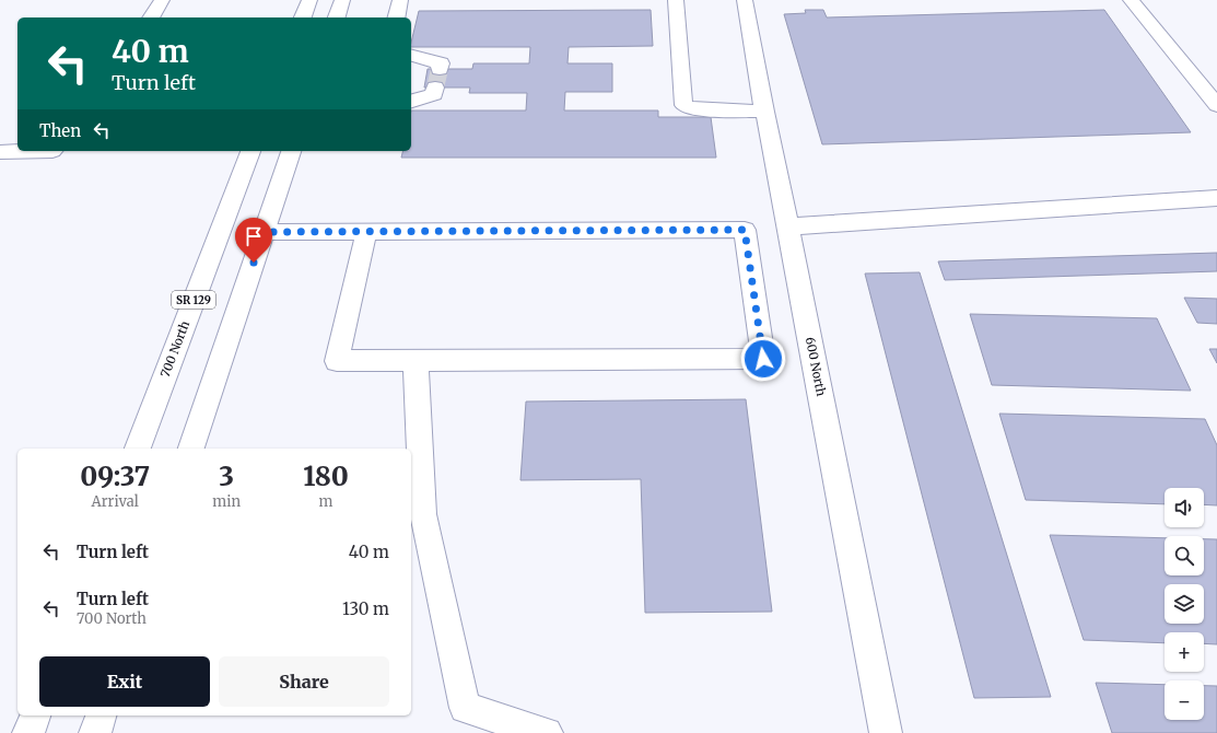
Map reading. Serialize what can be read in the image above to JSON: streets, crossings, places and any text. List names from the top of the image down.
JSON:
{
  "streets": {
    "street": ["SR 129", "700 North", "600 North"]
  },
  "page": {
    "turn": ["40 m", "Turn left"],
    "then": "Then",
    "eta": [
      "09:37",
      "Arrival",
      "3",
      "min",
      "180",
      "m"
    ],
    "map_buttons": ["+", "−"],
    "list": [
      {
        "name": "Turn left",
        "value": "40 m"
      },
      {
        "name": "Turn left",
        "note": "700 North",
        "value": "130 m"
      }
    ],
    "buttons": ["Exit", "Share"]
  }
}
